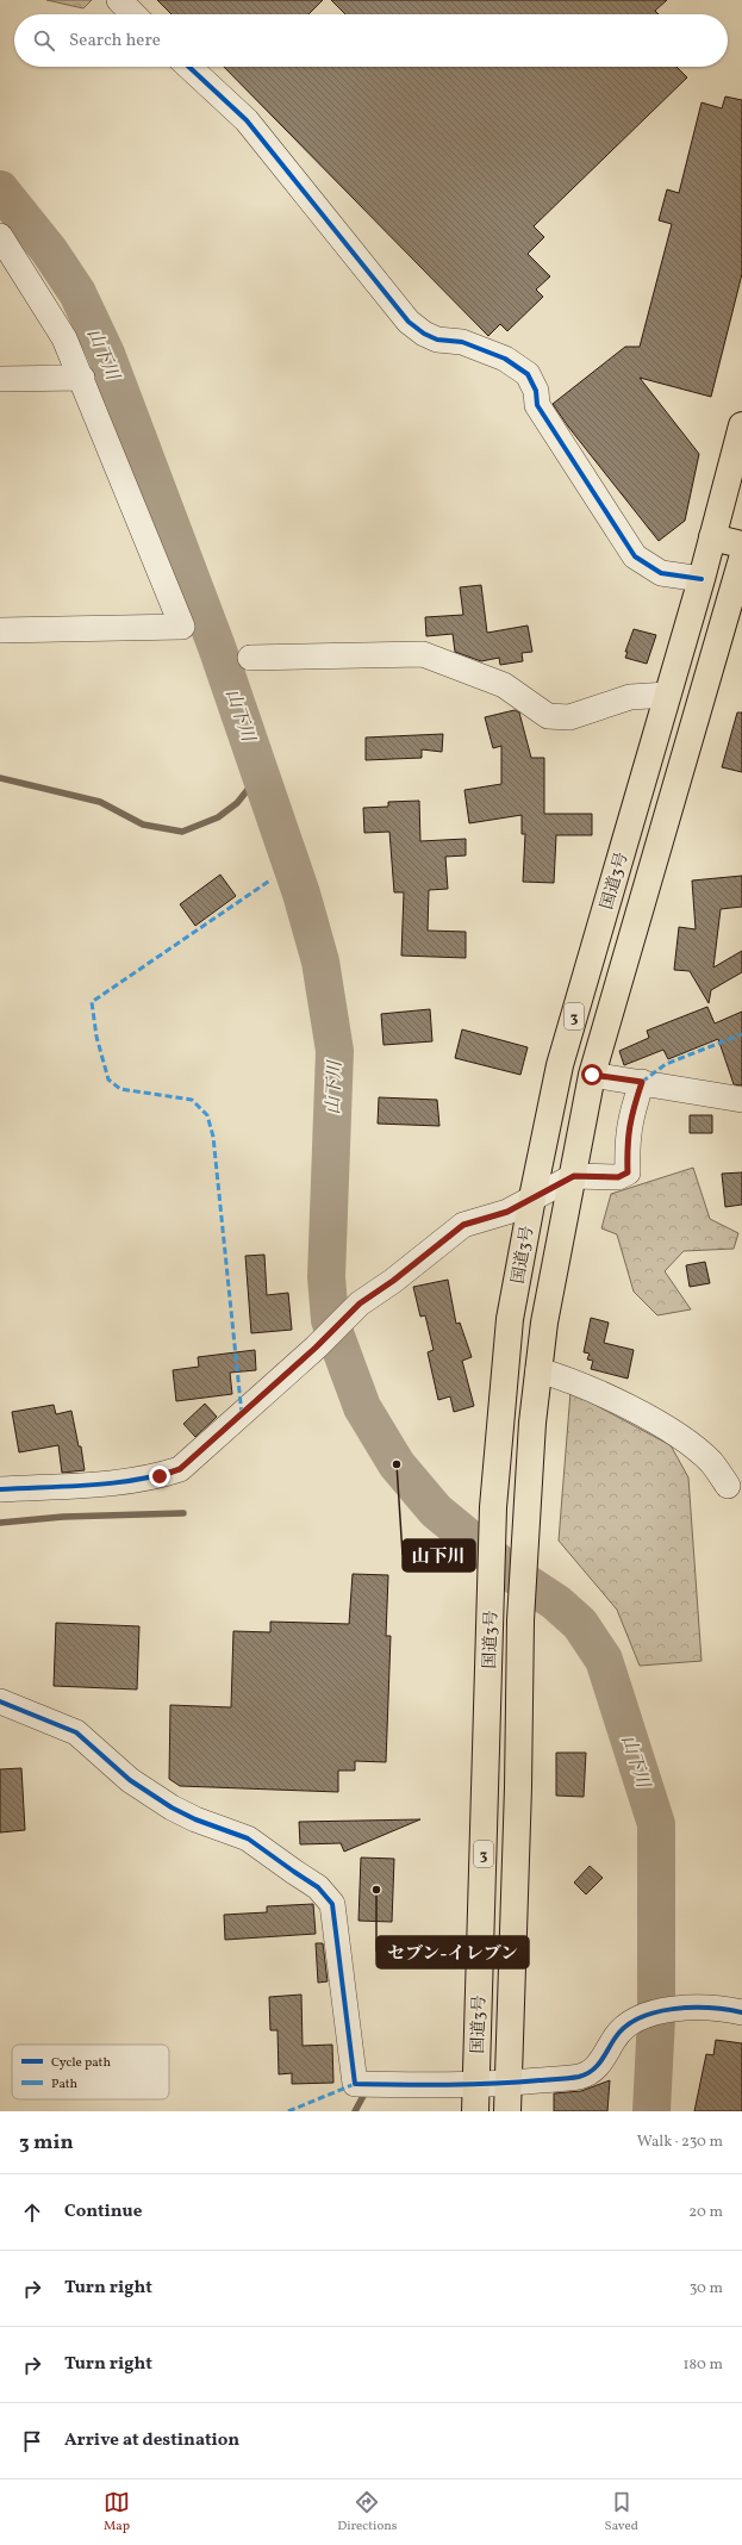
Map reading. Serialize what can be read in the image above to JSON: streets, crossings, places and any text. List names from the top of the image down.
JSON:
{
  "streets": {
    "main road": ["国道3号", "3"]
  },
  "water": ["山下川"],
  "places": ["山下川", "セブン-イレブン"],
  "legend": ["Cycle path", "Path"],
  "page": {
    "search": "Search here",
    "heading": ["3 min", "Walk · 230 m"],
    "list": [
      ["Continue", "20 m"],
      ["Turn right", "30 m"],
      ["Turn right", "180 m"],
      "Arrive at destination"
    ],
    "nav": ["Map", "Directions", "Saved"]
  }
}
